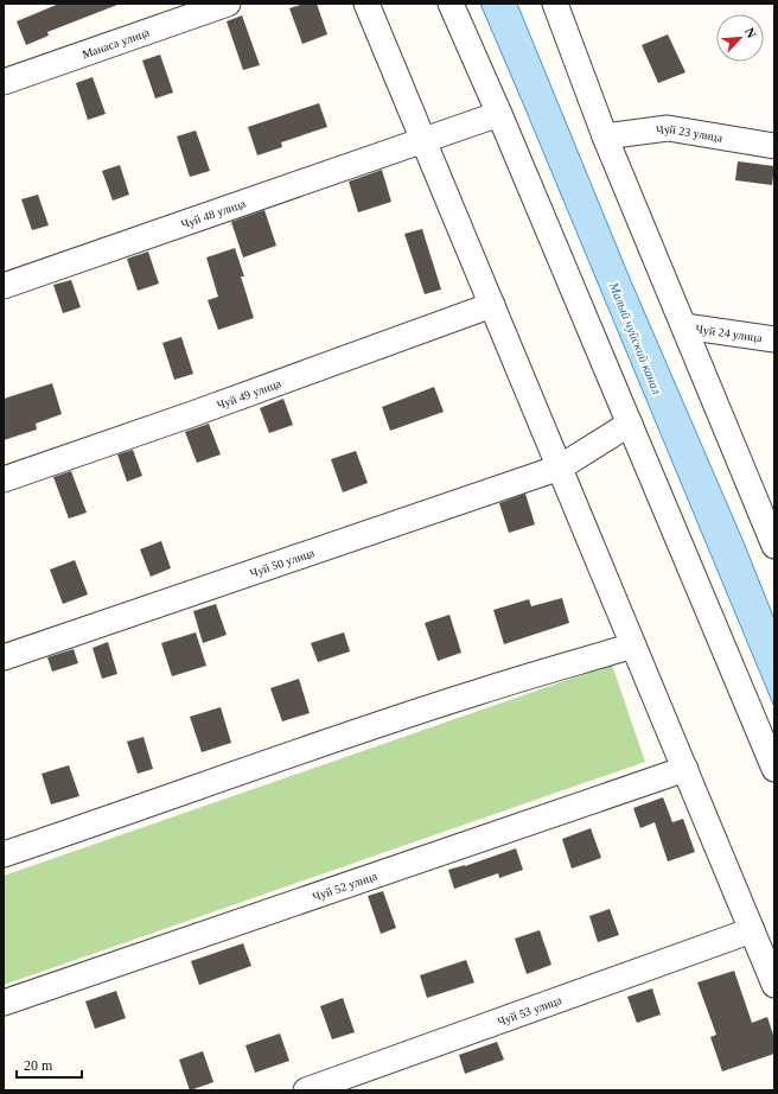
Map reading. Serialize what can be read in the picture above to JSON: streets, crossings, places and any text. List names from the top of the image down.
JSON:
{
  "streets": {
    "street": [
      "Манаса улица",
      "Чуй 23 улица",
      "Чуй 48 улица",
      "Чуй 24 улица",
      "Чуй 49 улица",
      "Чуй 50 улица",
      "Чуй 52 улица",
      "Чуй 53 улица"
    ]
  },
  "water": ["Малый чуйский канал"],
  "scale_bar": "20 m",
  "north": "top right"
}
